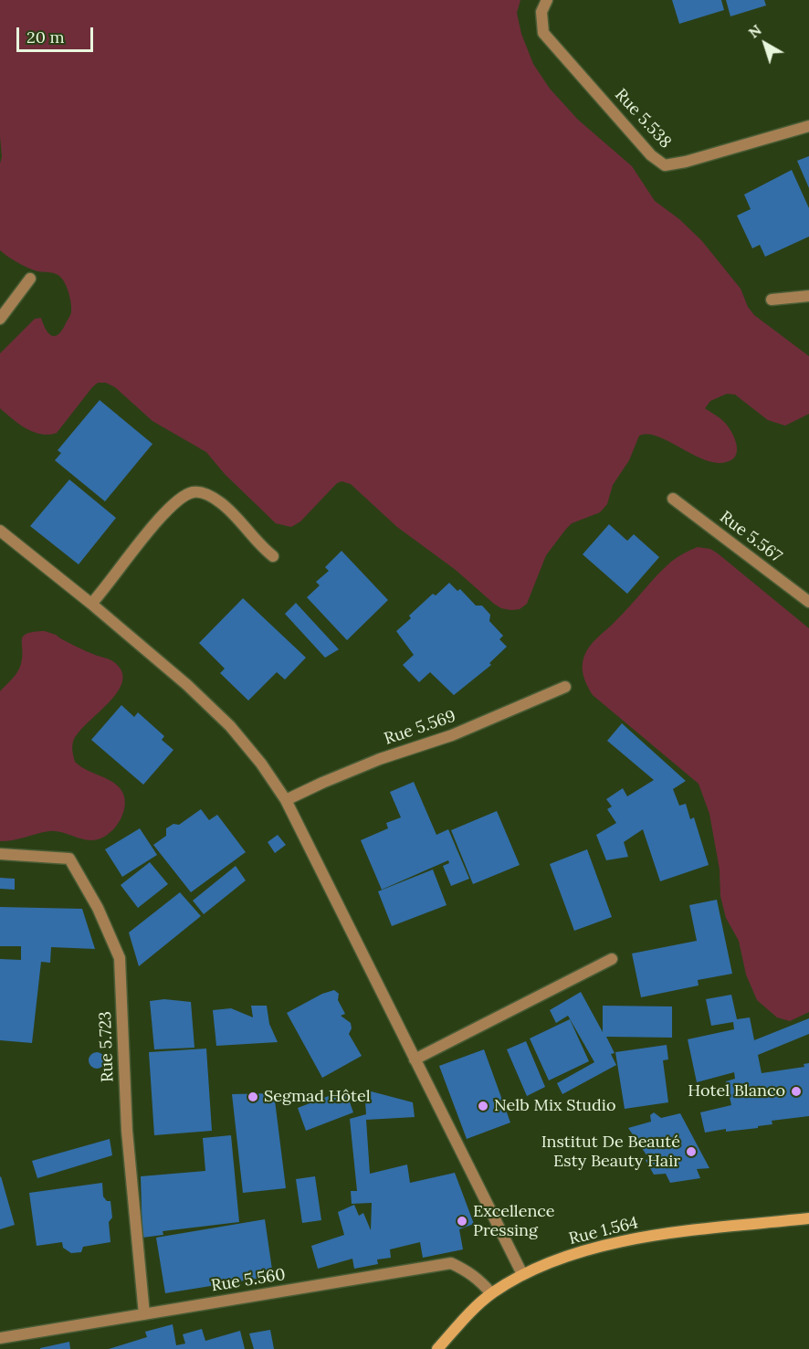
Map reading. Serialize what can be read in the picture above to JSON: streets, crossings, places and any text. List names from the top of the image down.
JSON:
{
  "streets": {
    "main road": ["Rue 1.564"],
    "street": [
      "Rue 5.538",
      "Rue 5.567",
      "Rue 5.569",
      "Rue 5.723",
      "Rue 5.560"
    ]
  },
  "crossings": [
    ["Rue 5.723", "Rue 5.560"],
    ["Rue 1.564", "Rue 5.560"]
  ],
  "places": [
    "Hotel Blanco",
    "Segmad Hôtel",
    "Nelb Mix Studio",
    "Institut De Beauté Esty Beauty Hair",
    "Excellence Pressing"
  ],
  "scale_bar": "20 m",
  "north": "top left"
}
